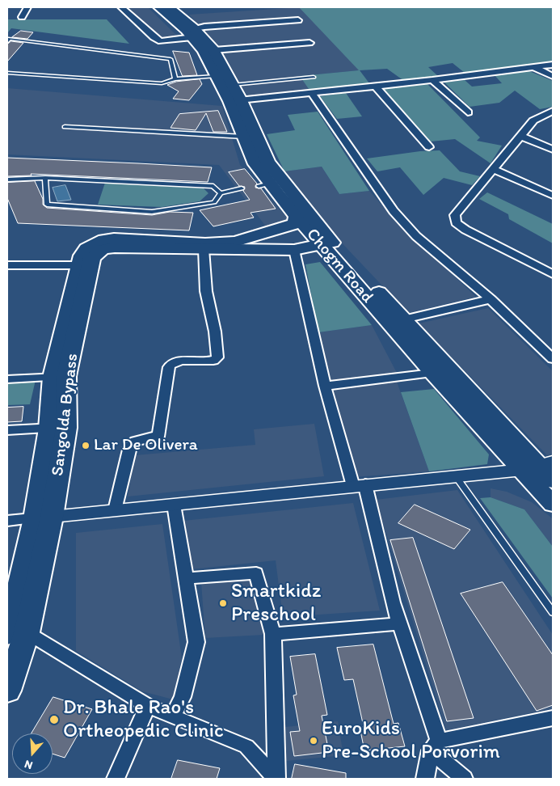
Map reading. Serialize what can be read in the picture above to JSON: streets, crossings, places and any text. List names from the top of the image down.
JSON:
{
  "streets": {
    "highway": ["Chogm Road", "Sangolda Bypass"]
  },
  "crossings": [
    ["Chogm Road", "Sangolda Bypass"]
  ],
  "places": [
    "Lar De Olivera",
    "Smartkidz Preschool",
    "Dr. Bhale Rao's Ortheopedic Clinic",
    "EuroKids Pre-School Porvorim"
  ],
  "north": "bottom"
}
